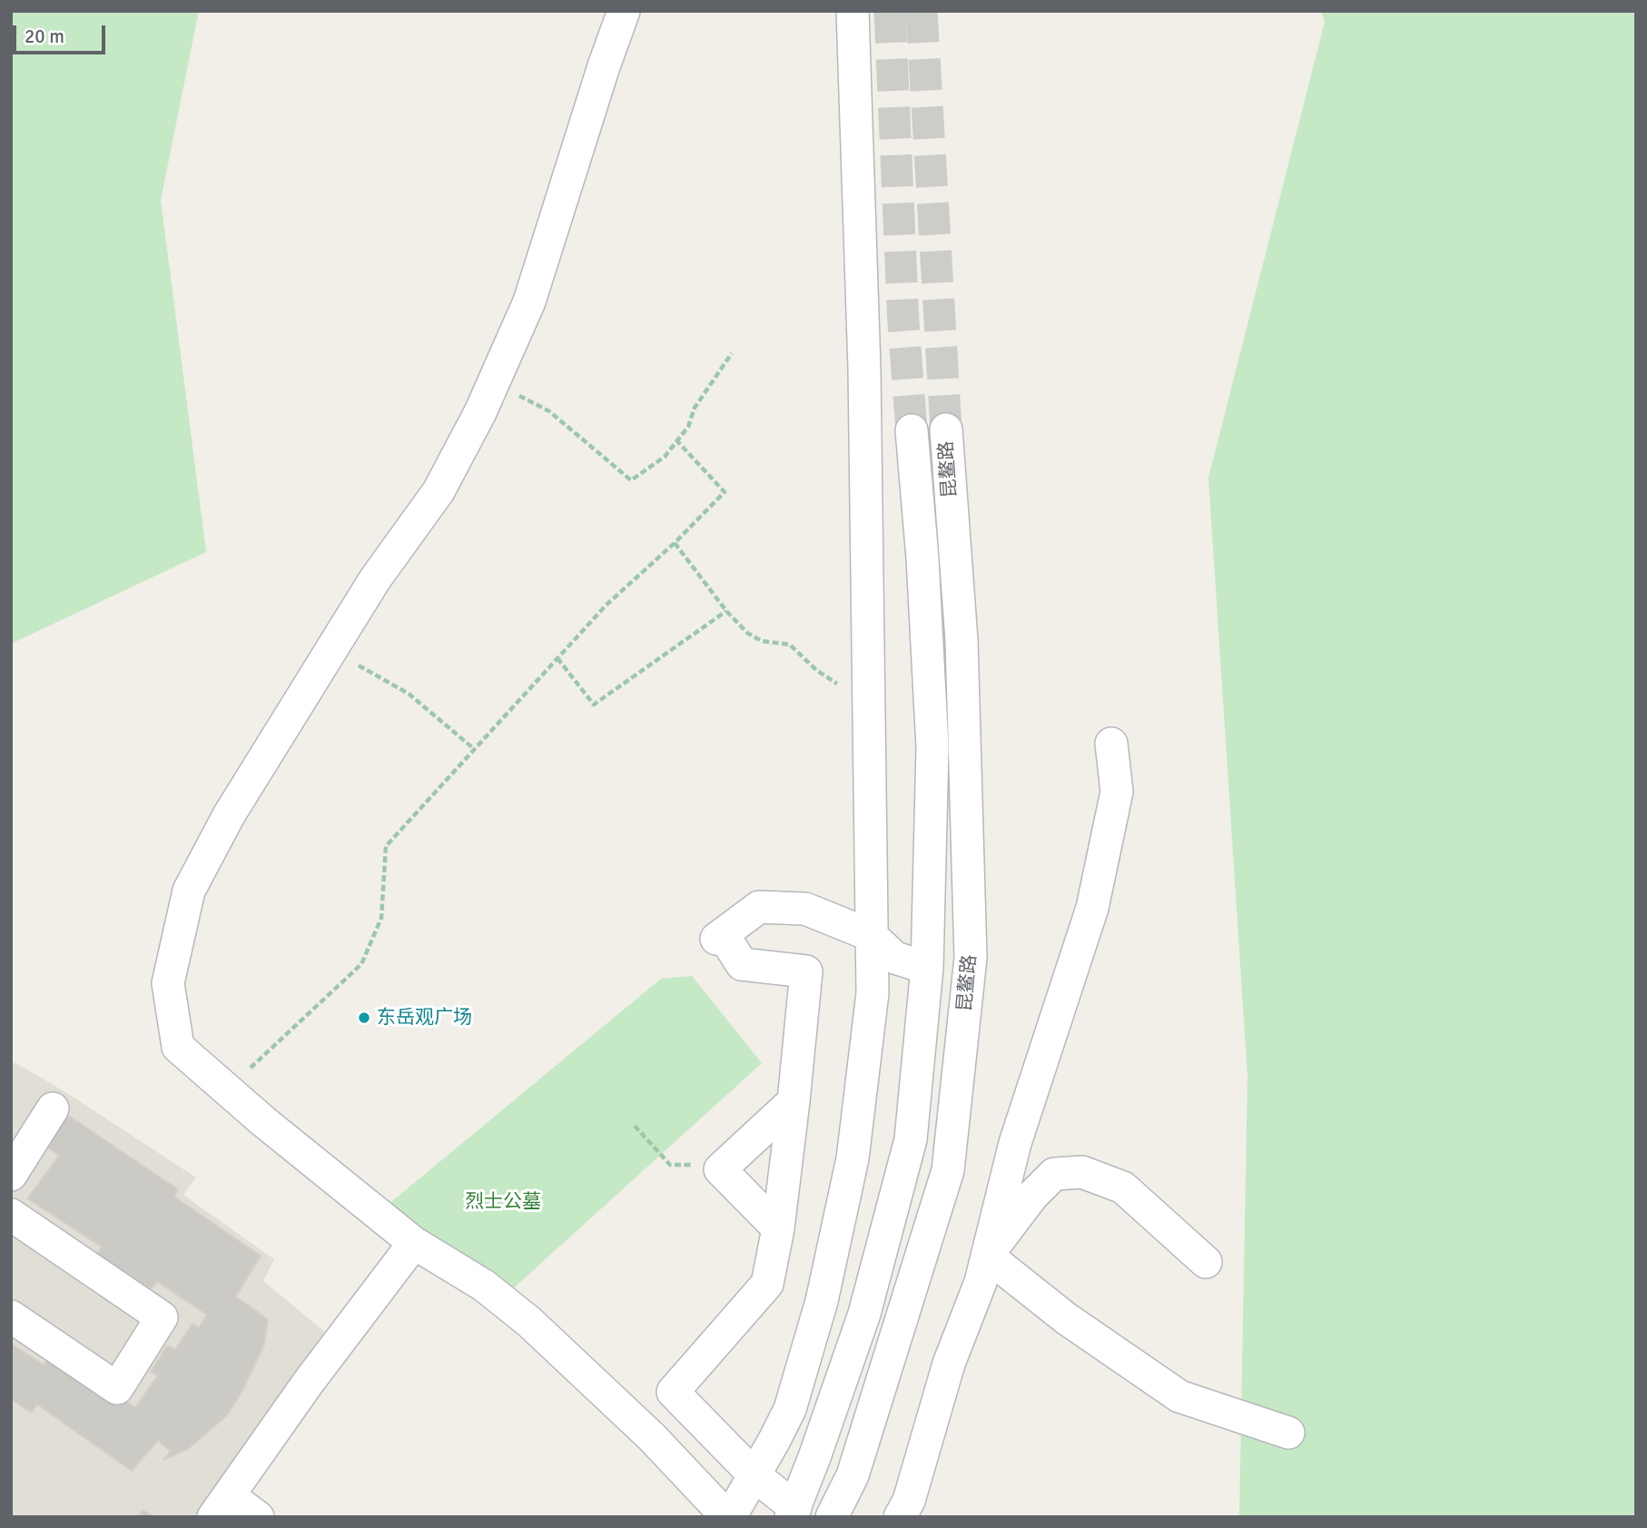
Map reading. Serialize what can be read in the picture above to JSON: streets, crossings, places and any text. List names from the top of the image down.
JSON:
{
  "streets": {
    "street": ["昆鳌路"]
  },
  "parks": ["烈士公墓"],
  "places": ["东岳观广场"],
  "scale_bar": "20 m"
}
